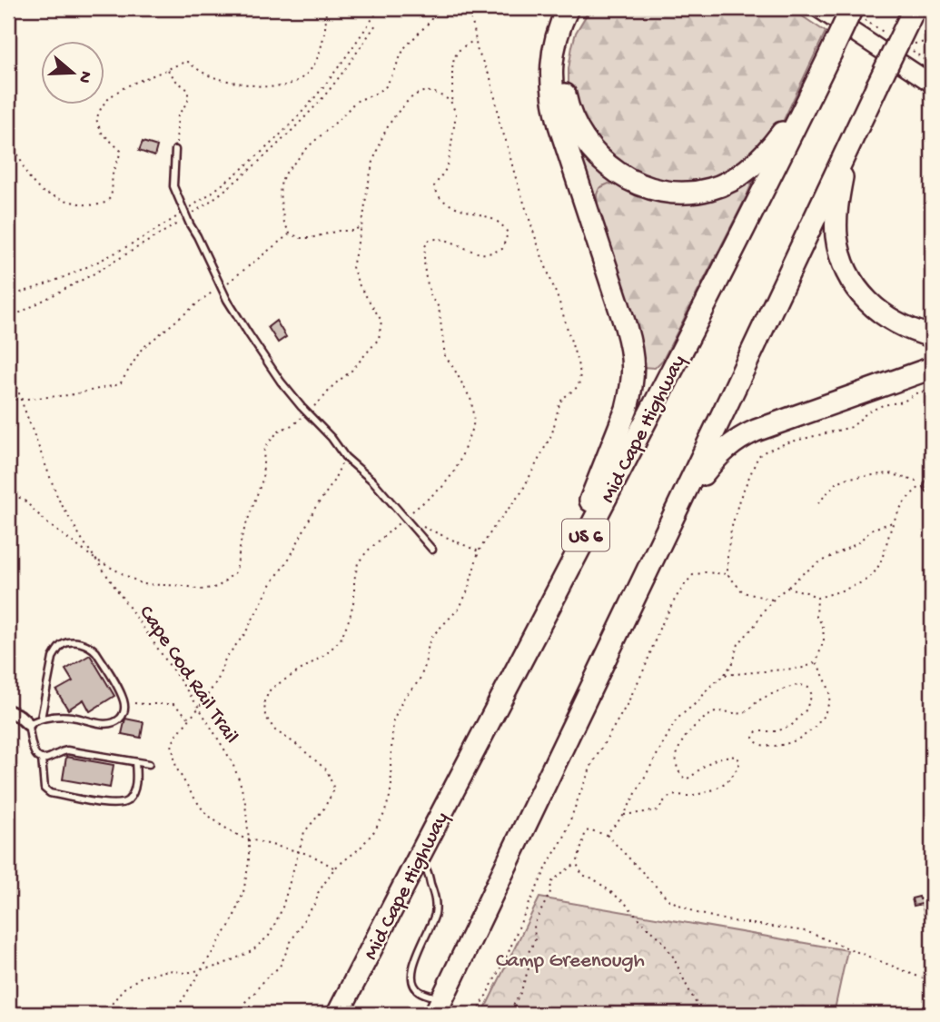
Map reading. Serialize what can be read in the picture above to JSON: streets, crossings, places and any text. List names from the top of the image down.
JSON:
{
  "streets": {
    "highway": ["Mid Cape Highway", "US 6"],
    "path": ["Cape Cod Rail Trail"]
  },
  "parks": ["Camp Greenough"],
  "north": "right"
}
